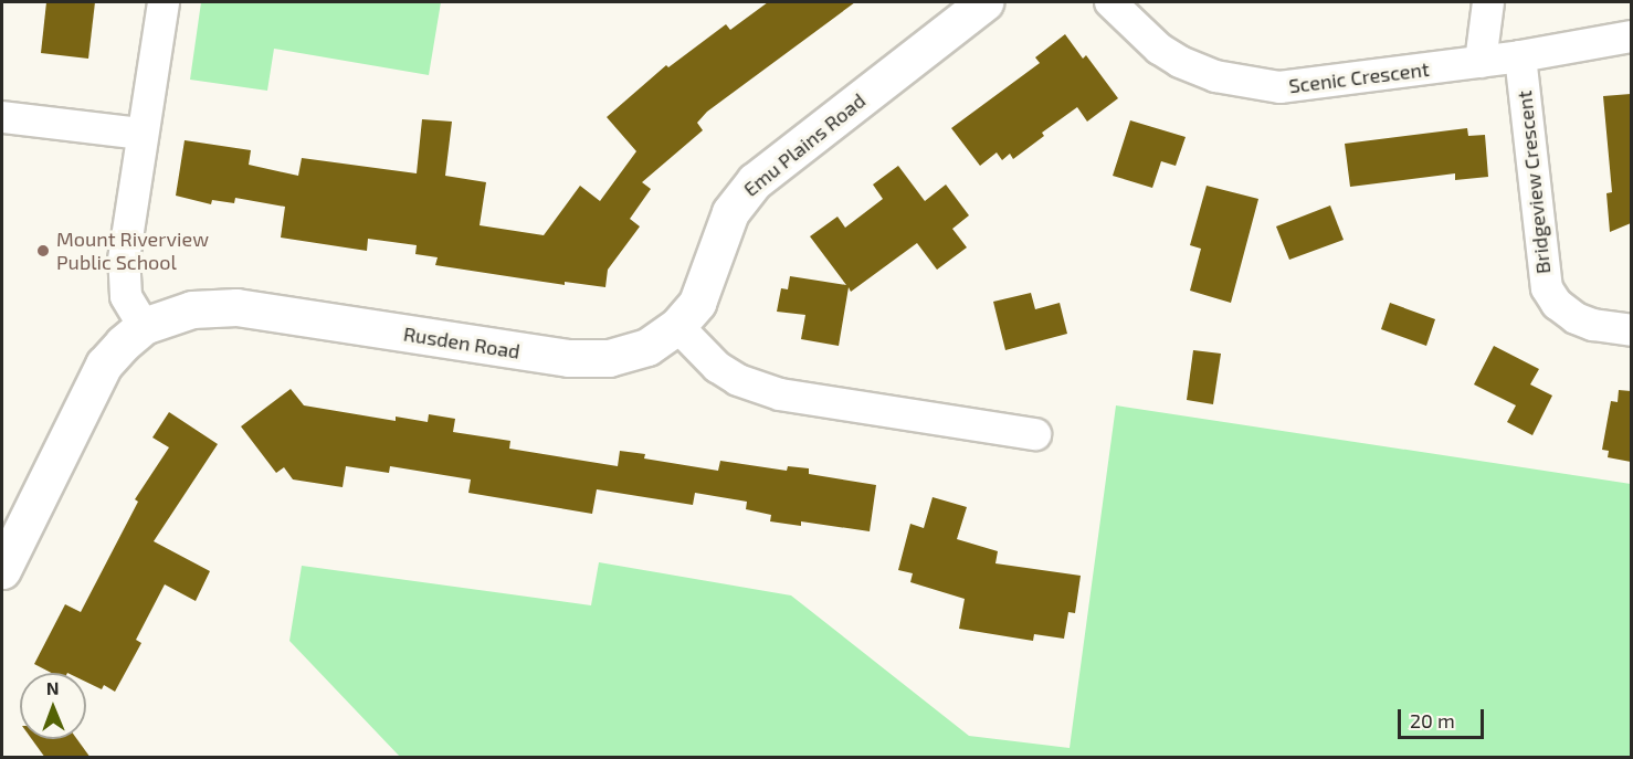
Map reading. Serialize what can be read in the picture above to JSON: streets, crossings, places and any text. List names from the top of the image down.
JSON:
{
  "streets": {
    "street": [
      "Scenic Crescent",
      "Emu Plains Road",
      "Bridgeview Crescent",
      "Rusden Road"
    ]
  },
  "crossings": [
    ["Scenic Crescent", "Bridgeview Crescent"],
    ["Emu Plains Road", "Rusden Road"]
  ],
  "places": ["Mount Riverview Public School"],
  "scale_bar": "20 m",
  "north": "top"
}
